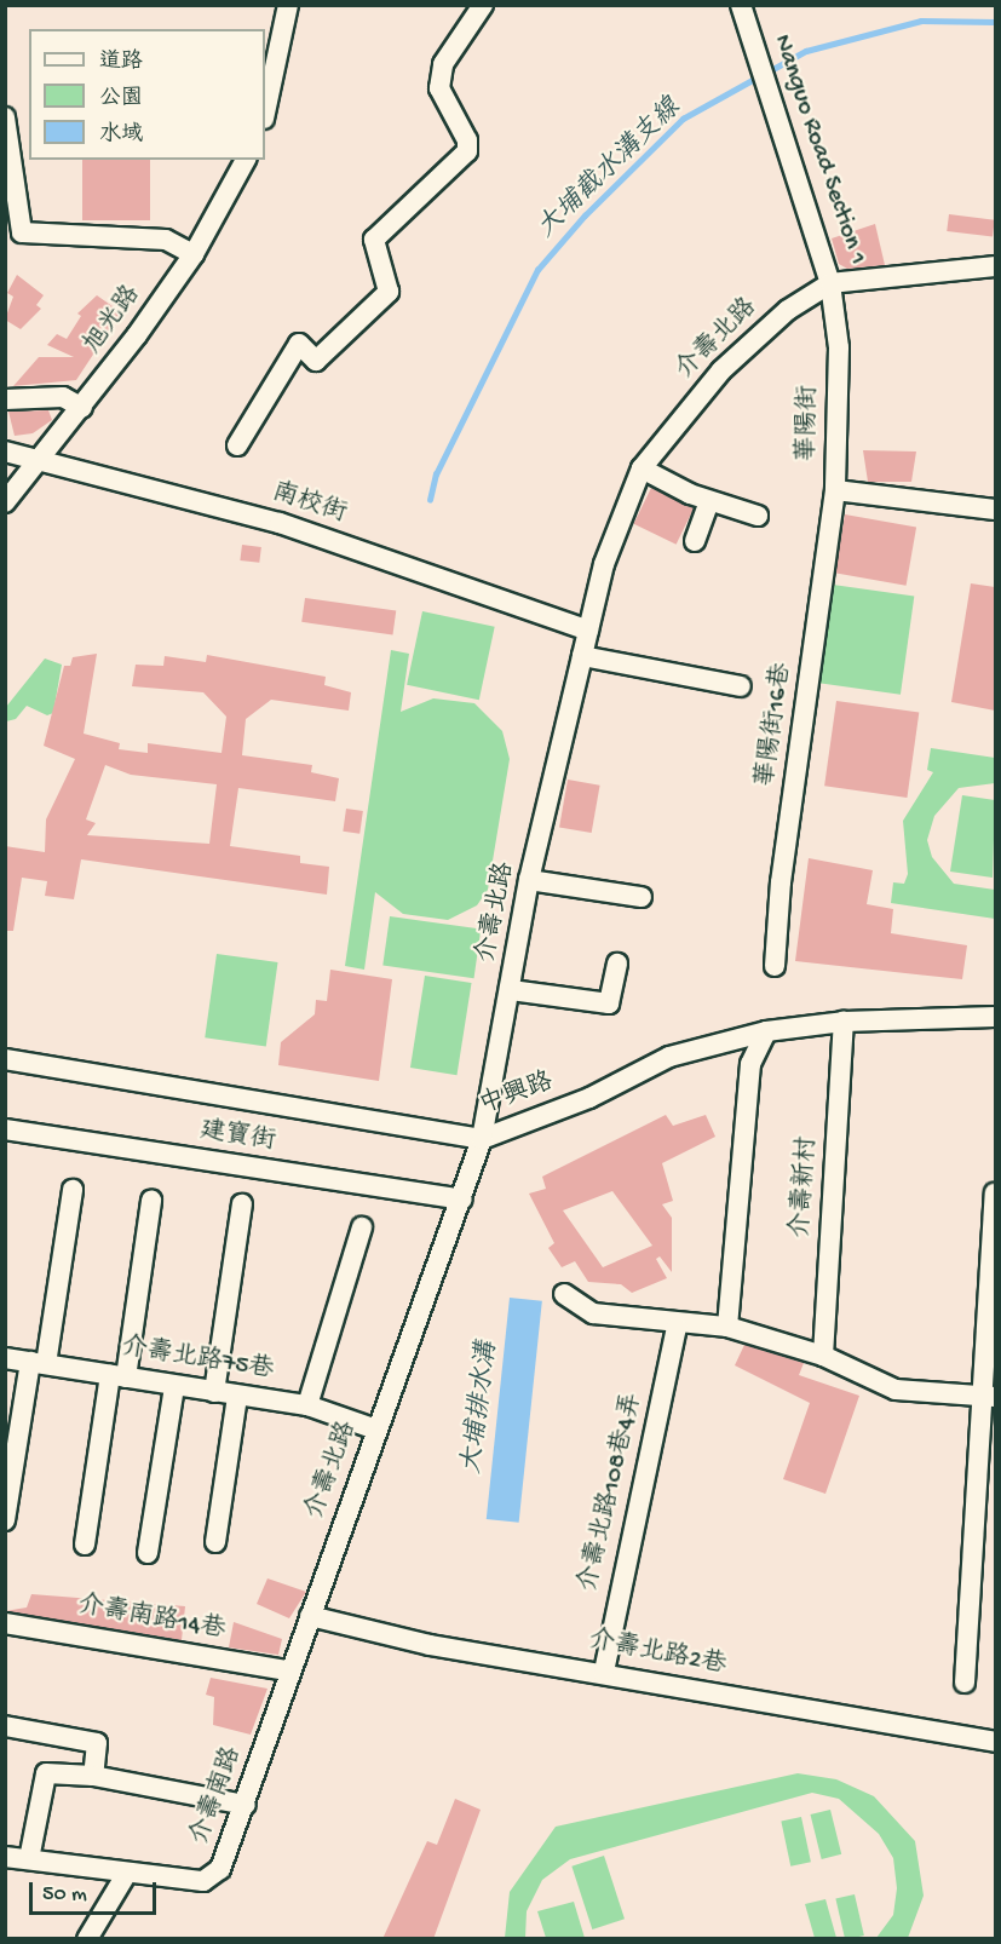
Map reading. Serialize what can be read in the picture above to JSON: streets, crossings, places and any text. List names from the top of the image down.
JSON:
{
  "streets": {
    "street": [
      "Nanguo Road Section 1",
      "旭光路",
      "介壽北路",
      "華陽街",
      "南校街",
      "華陽街16巷",
      "中興路",
      "建寶街",
      "介壽新村",
      "介壽北路75巷",
      "介壽北路108巷4弄",
      "介壽南路14巷",
      "介壽北路2巷",
      "介壽南路"
    ]
  },
  "crossings": [
    ["Nanguo Road Section 1", "介壽北路"],
    ["Nanguo Road Section 1", "華陽街"],
    ["旭光路", "南校街"],
    ["介壽北路", "華陽街"],
    ["介壽北路", "南校街"],
    ["介壽北路", "中興路"],
    ["介壽北路", "建寶街"],
    ["介壽北路", "介壽北路75巷"],
    ["介壽北路", "介壽北路2巷"],
    ["介壽北路", "介壽南路"],
    ["華陽街", "華陽街16巷"],
    ["中興路", "介壽新村"],
    ["介壽北路108巷4弄", "介壽北路2巷"],
    ["介壽南路14巷", "介壽南路"],
    ["介壽北路2巷", "介壽南路"]
  ],
  "water": ["大埔截水溝支線", "大埔排水溝"],
  "legend": ["道路", "公園", "水域"],
  "scale_bar": "50 m"
}
